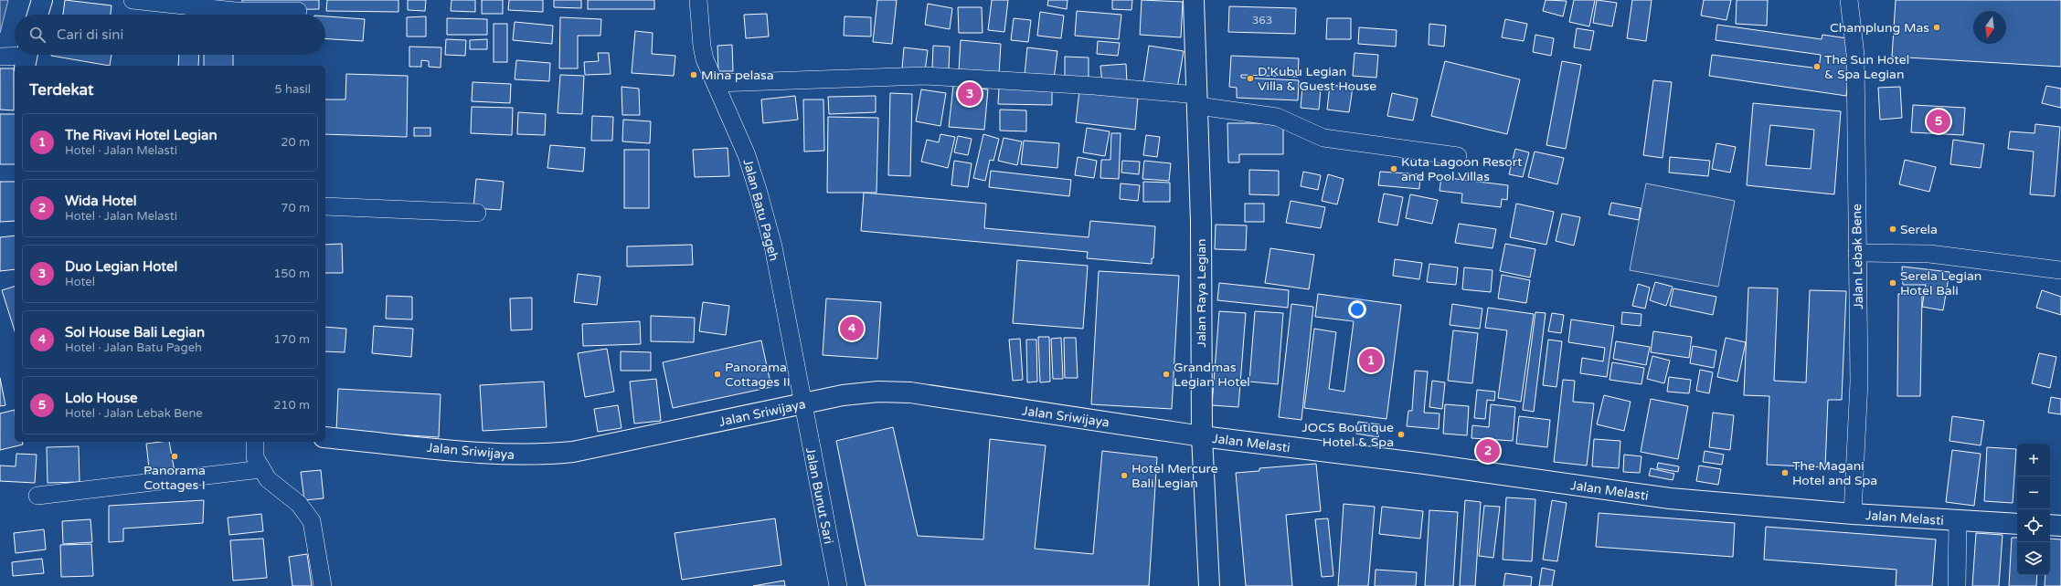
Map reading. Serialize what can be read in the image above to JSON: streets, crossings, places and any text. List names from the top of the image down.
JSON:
{
  "streets": {
    "main road": ["Jalan Raya Legian", "Jalan Sriwijaya", "Jalan Melasti"],
    "street": ["Jalan Batu Pageh", "Jalan Lebak Bene", "Jalan Bunut Sari"]
  },
  "crossings": [
    ["Jalan Batu Pageh", "Jalan Sriwijaya"],
    ["Jalan Batu Pageh", "Jalan Bunut Sari"],
    ["Jalan Lebak Bene", "Jalan Melasti"],
    ["Jalan Raya Legian", "Jalan Sriwijaya"],
    ["Jalan Raya Legian", "Jalan Melasti"],
    ["Jalan Sriwijaya", "Jalan Melasti"],
    ["Jalan Sriwijaya", "Jalan Bunut Sari"]
  ],
  "places": [
    "Champlung Mas",
    "The Sun Hotel & Spa Legian",
    "Mina pelasa",
    "D'Kubu Legian Villa & Guest House",
    "Kuta Lagoon Resort and Pool Villas",
    "Serela",
    "Serela Legian Hotel Bali",
    "Panorama Cottages II",
    "Grandmas Legian Hotel",
    "JOCS Boutique Hotel & Spa",
    "Panorama Cottages I",
    "The Magani Hotel and Spa",
    "Hotel Mercure Bali Legian"
  ],
  "house_numbers": ["363"],
  "north": "bottom",
  "page": {
    "search": "Cari di sini",
    "heading": ["Terdekat", "5 hasil"],
    "pins": [
      "3",
      "5",
      "4",
      "1",
      "2"
    ],
    "list": [
      {
        "mark": "1",
        "name": "The Rivavi Hotel Legian",
        "note": "Hotel · Jalan Melasti",
        "value": "20 m"
      },
      {
        "mark": "2",
        "name": "Wida Hotel",
        "note": "Hotel · Jalan Melasti",
        "value": "70 m"
      },
      {
        "mark": "3",
        "name": "Duo Legian Hotel",
        "note": "Hotel",
        "value": "150 m"
      },
      {
        "mark": "4",
        "name": "Sol House Bali Legian",
        "note": "Hotel · Jalan Batu Pageh",
        "value": "170 m"
      },
      {
        "mark": "5",
        "name": "Lolo House",
        "note": "Hotel · Jalan Lebak Bene",
        "value": "210 m"
      }
    ],
    "map_buttons": ["+", "−"]
  }
}
